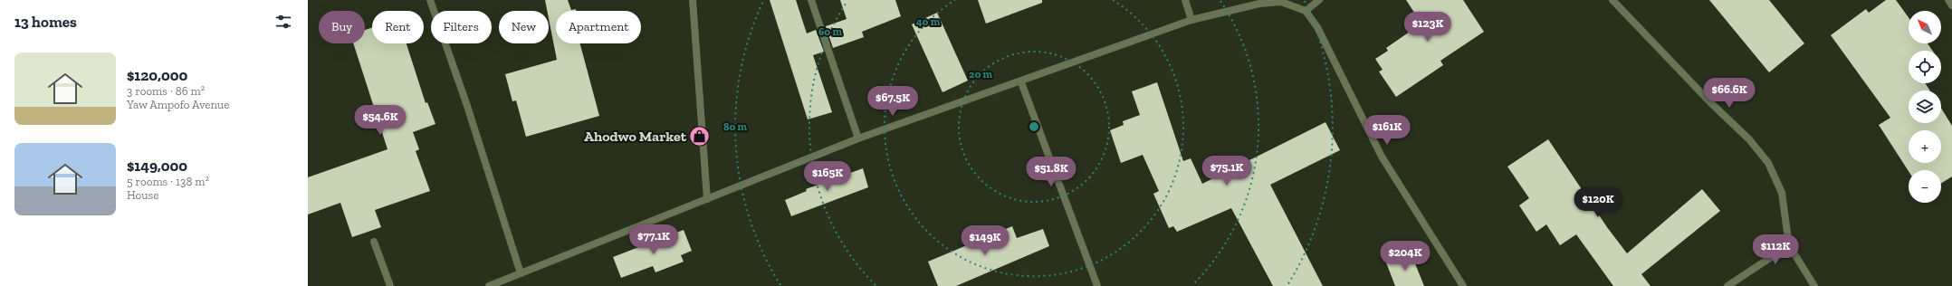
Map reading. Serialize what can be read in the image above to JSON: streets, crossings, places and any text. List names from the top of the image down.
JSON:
{
  "places": {
    "shop": ["Ahodwo Market"]
  },
  "north": "top left",
  "page": {
    "heading": "13 homes",
    "map_buttons": ["+", "−"],
    "chip": [
      "Buy",
      "Rent",
      "Filters",
      "New",
      "Apartment"
    ],
    "price": [
      "$123K",
      "$66.6K",
      "$67.5K",
      "$54.6K",
      "$161K",
      "$75.1K",
      "$51.8K",
      "$165K",
      "$120K",
      "$77.1K",
      "$149K",
      "$112K",
      "$204K"
    ],
    "list": [
      {
        "name": "$120,000",
        "note": "3 rooms · 86 m² · Yaw Ampofo Avenue"
      },
      {
        "name": "$149,000",
        "note": "5 rooms · 138 m² · House"
      }
    ]
  },
  "rings": [
    "40 m",
    "60 m",
    "20 m",
    "80 m"
  ]
}
